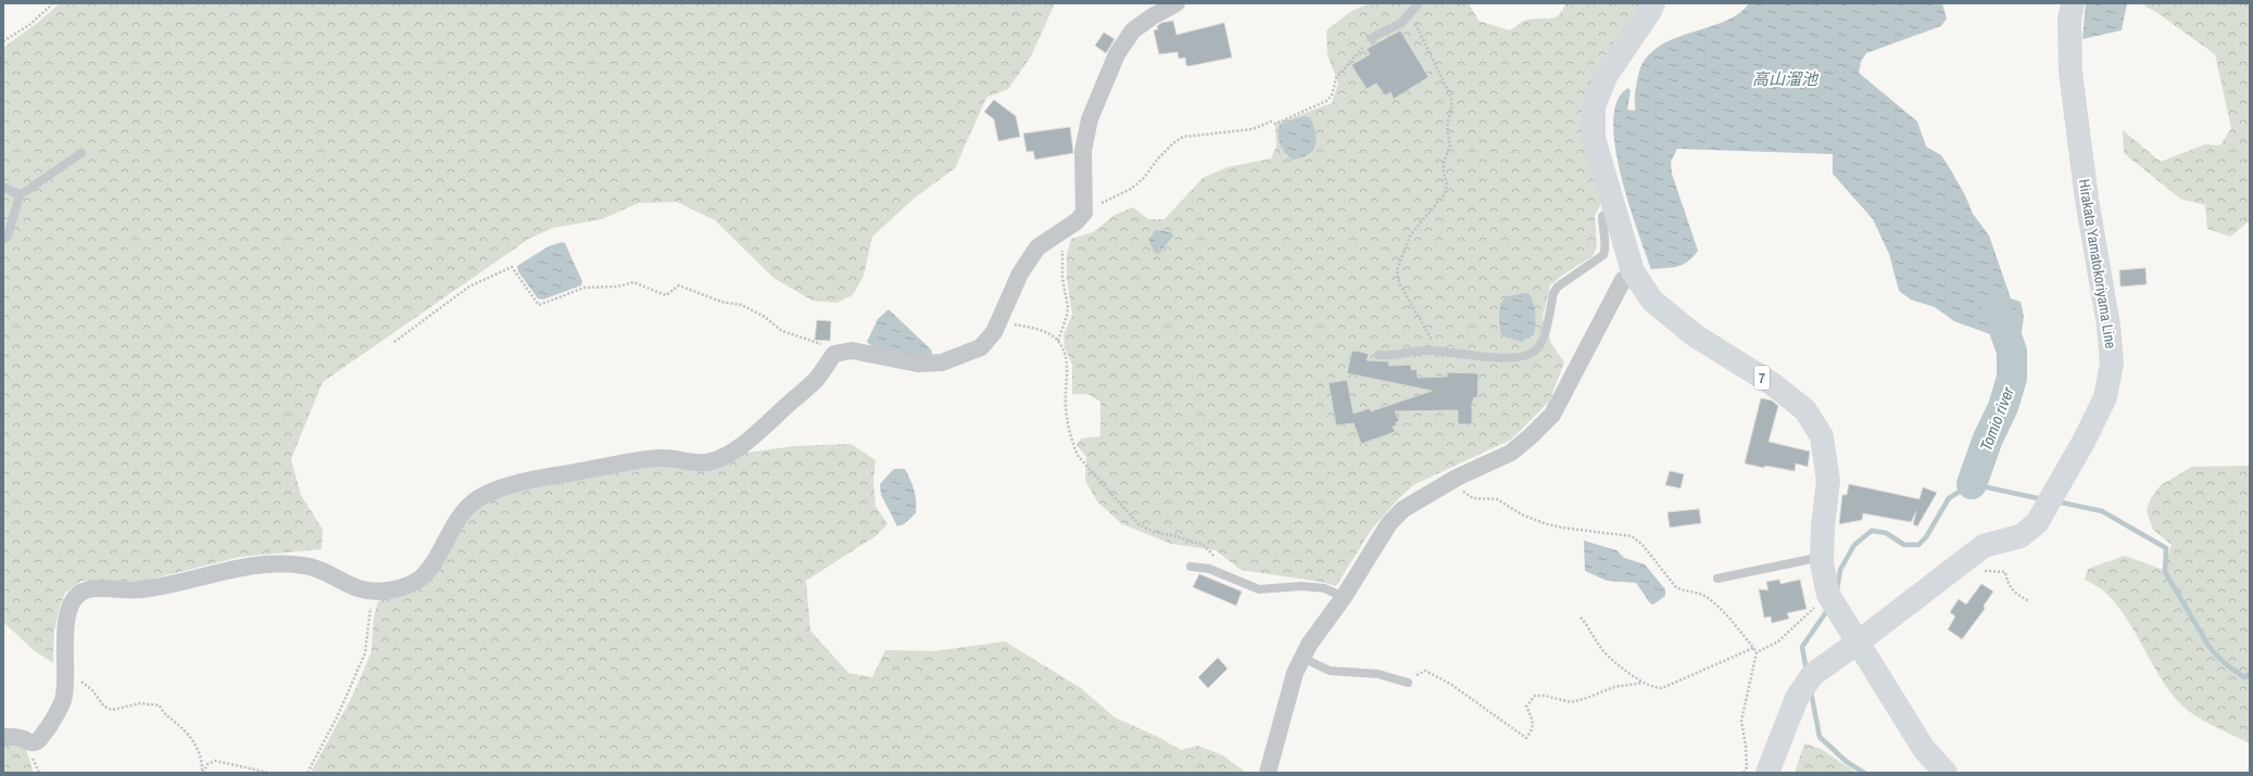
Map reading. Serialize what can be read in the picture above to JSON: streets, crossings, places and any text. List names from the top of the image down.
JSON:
{
  "streets": {
    "main road": ["Hirakata Yamatokoriyama Line", "7"]
  },
  "crossings": [
    ["Hirakata Yamatokoriyama Line", "7"]
  ],
  "water": ["高山溜池", "Tomio river"]
}
